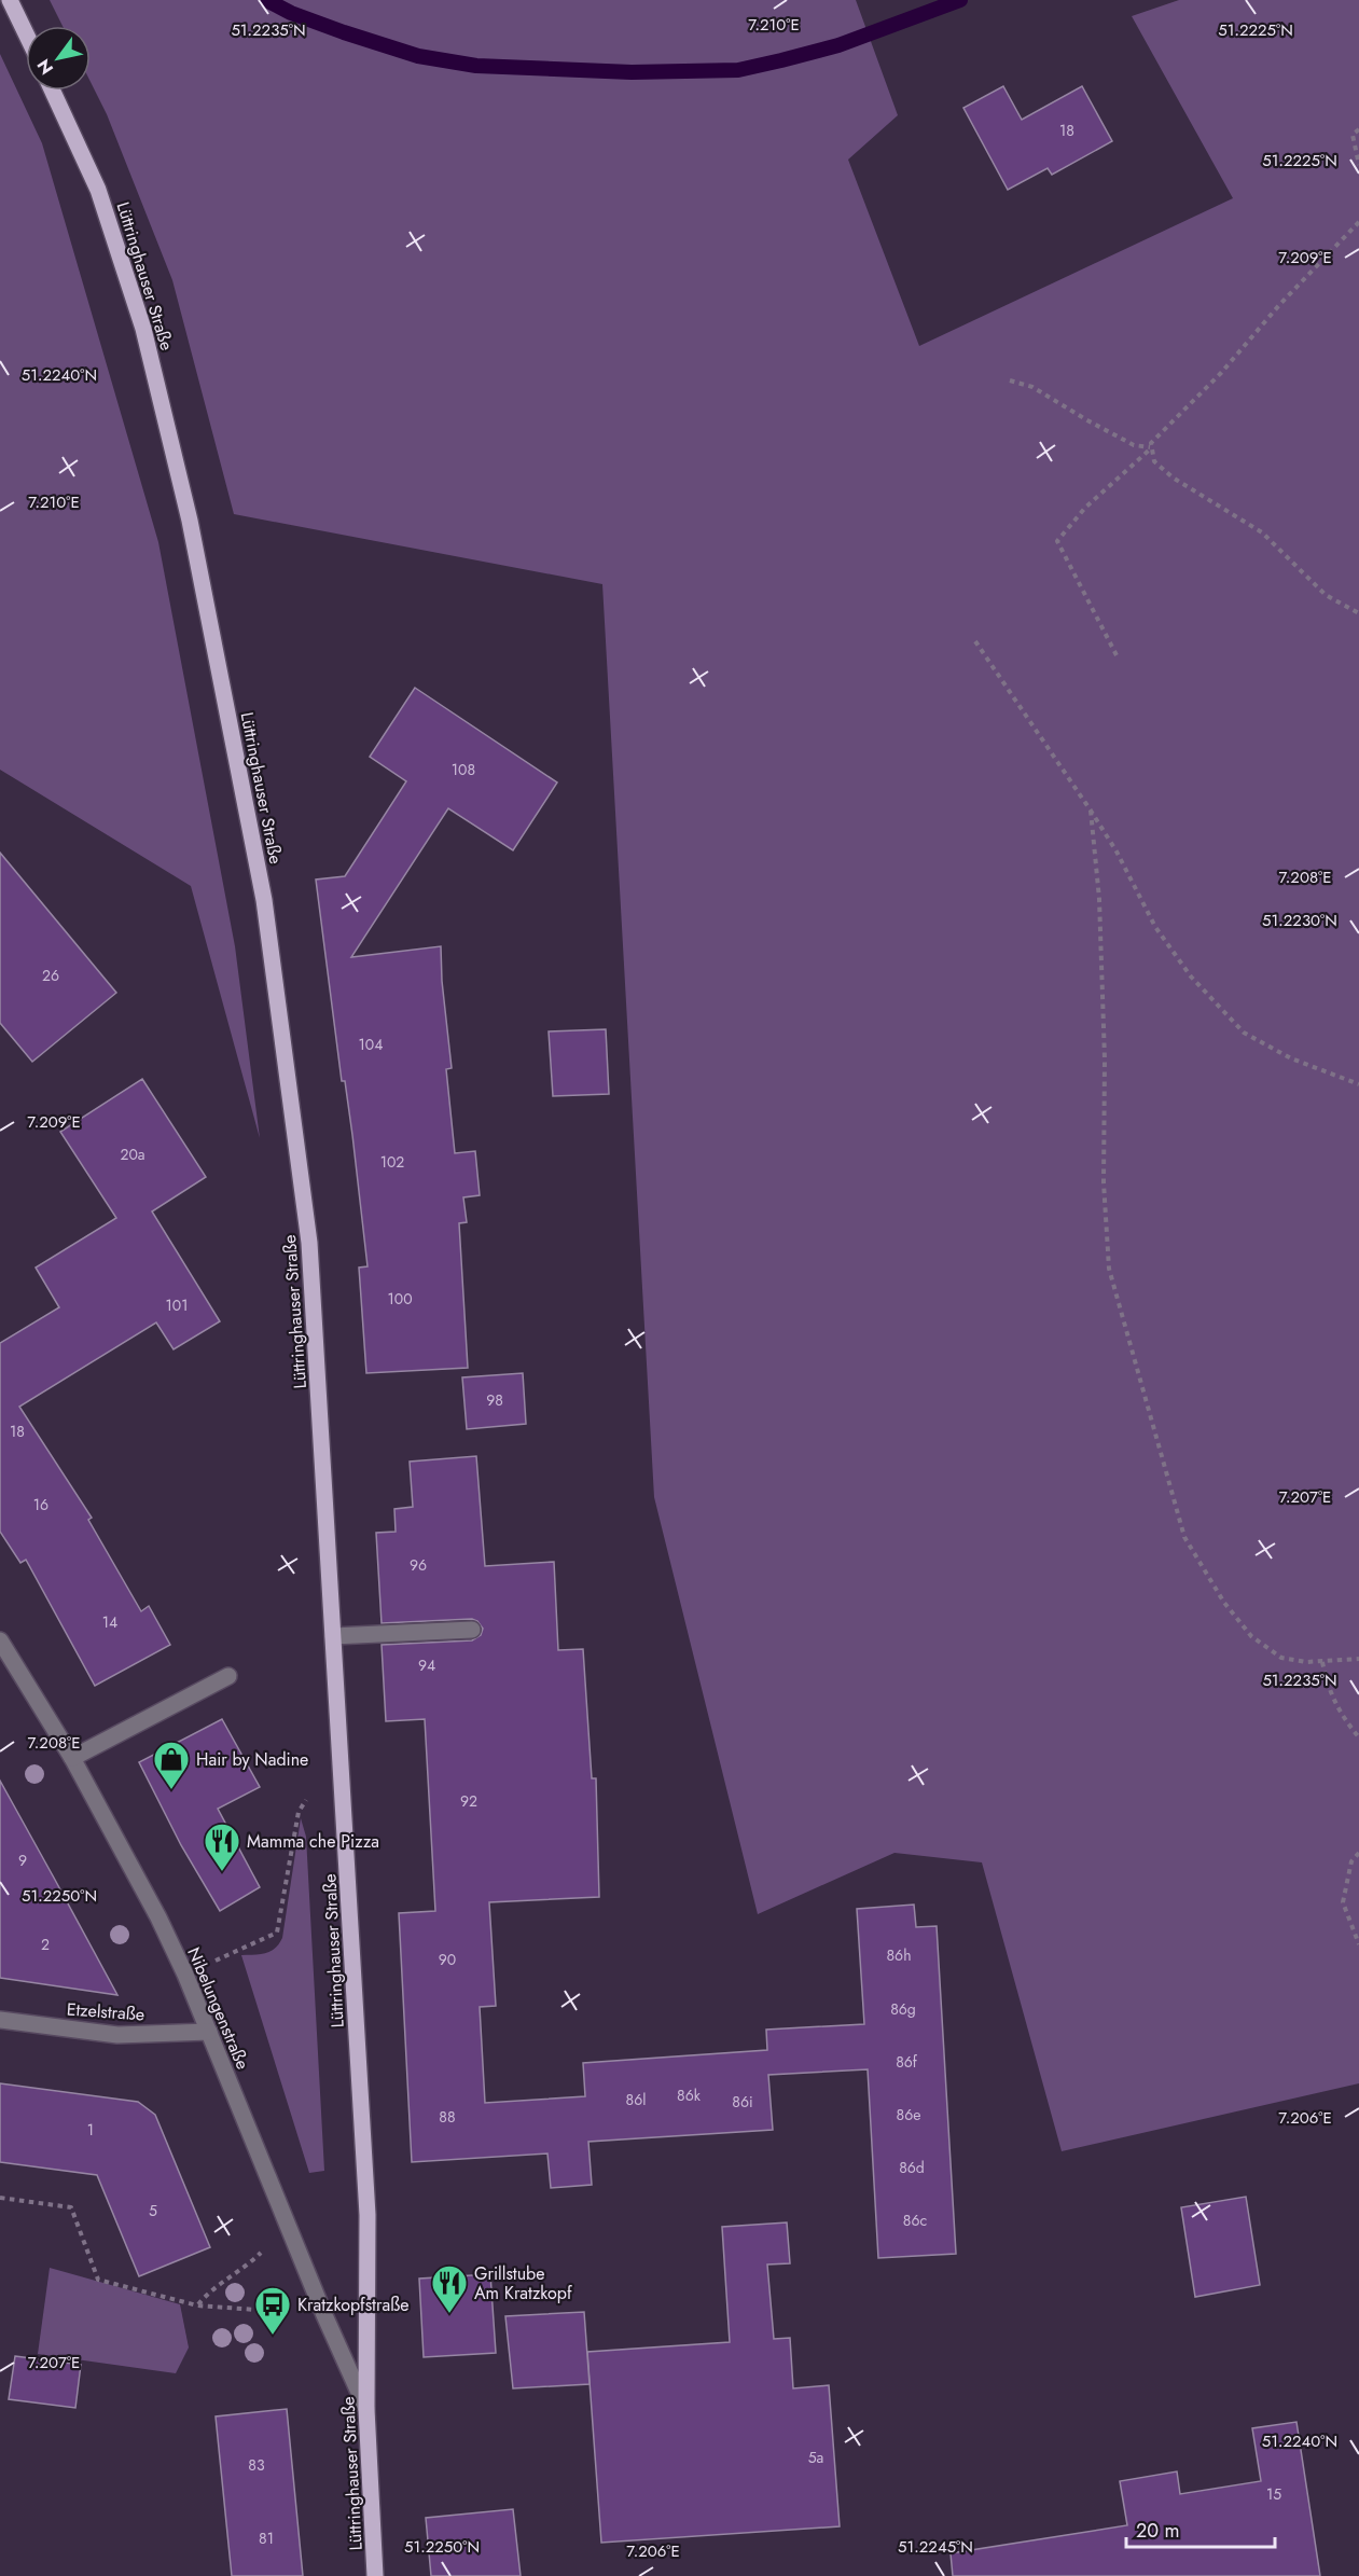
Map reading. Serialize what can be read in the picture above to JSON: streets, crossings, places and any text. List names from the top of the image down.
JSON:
{
  "streets": {
    "main road": ["Lüttringhauser Straße"],
    "street": ["Nibelungenstraße", "Etzelstraße"]
  },
  "crossings": [
    ["Lüttringhauser Straße", "Nibelungenstraße"],
    ["Nibelungenstraße", "Etzelstraße"]
  ],
  "places": {
    "shop": ["Hair by Nadine"],
    "restaurant": ["Mamma che Pizza", "Grillstube Am Kratzkopf"],
    "bus stop": ["Kratzkopfstraße"]
  },
  "house_numbers": [
    "18",
    "108",
    "26",
    "104",
    "20a",
    "102",
    "100",
    "101",
    "98",
    "18",
    "16",
    "96",
    "14",
    "94",
    "92",
    "9",
    "2",
    "86h",
    "90",
    "86g",
    "86f",
    "86k",
    "86l",
    "86i",
    "86e",
    "88",
    "1",
    "86d",
    "5",
    "86c",
    "5a",
    "83",
    "15",
    "81"
  ],
  "scale_bar": "20 m",
  "north": "bottom left",
  "coordinates": [
    "7.210°E",
    "51.2235°N",
    "51.2225°N",
    "7.209°E",
    "51.2240°N",
    "7.208°E",
    "51.2230°N",
    "7.207°E",
    "51.2250°N",
    "7.206°E",
    "51.2245°N"
  ]
}
